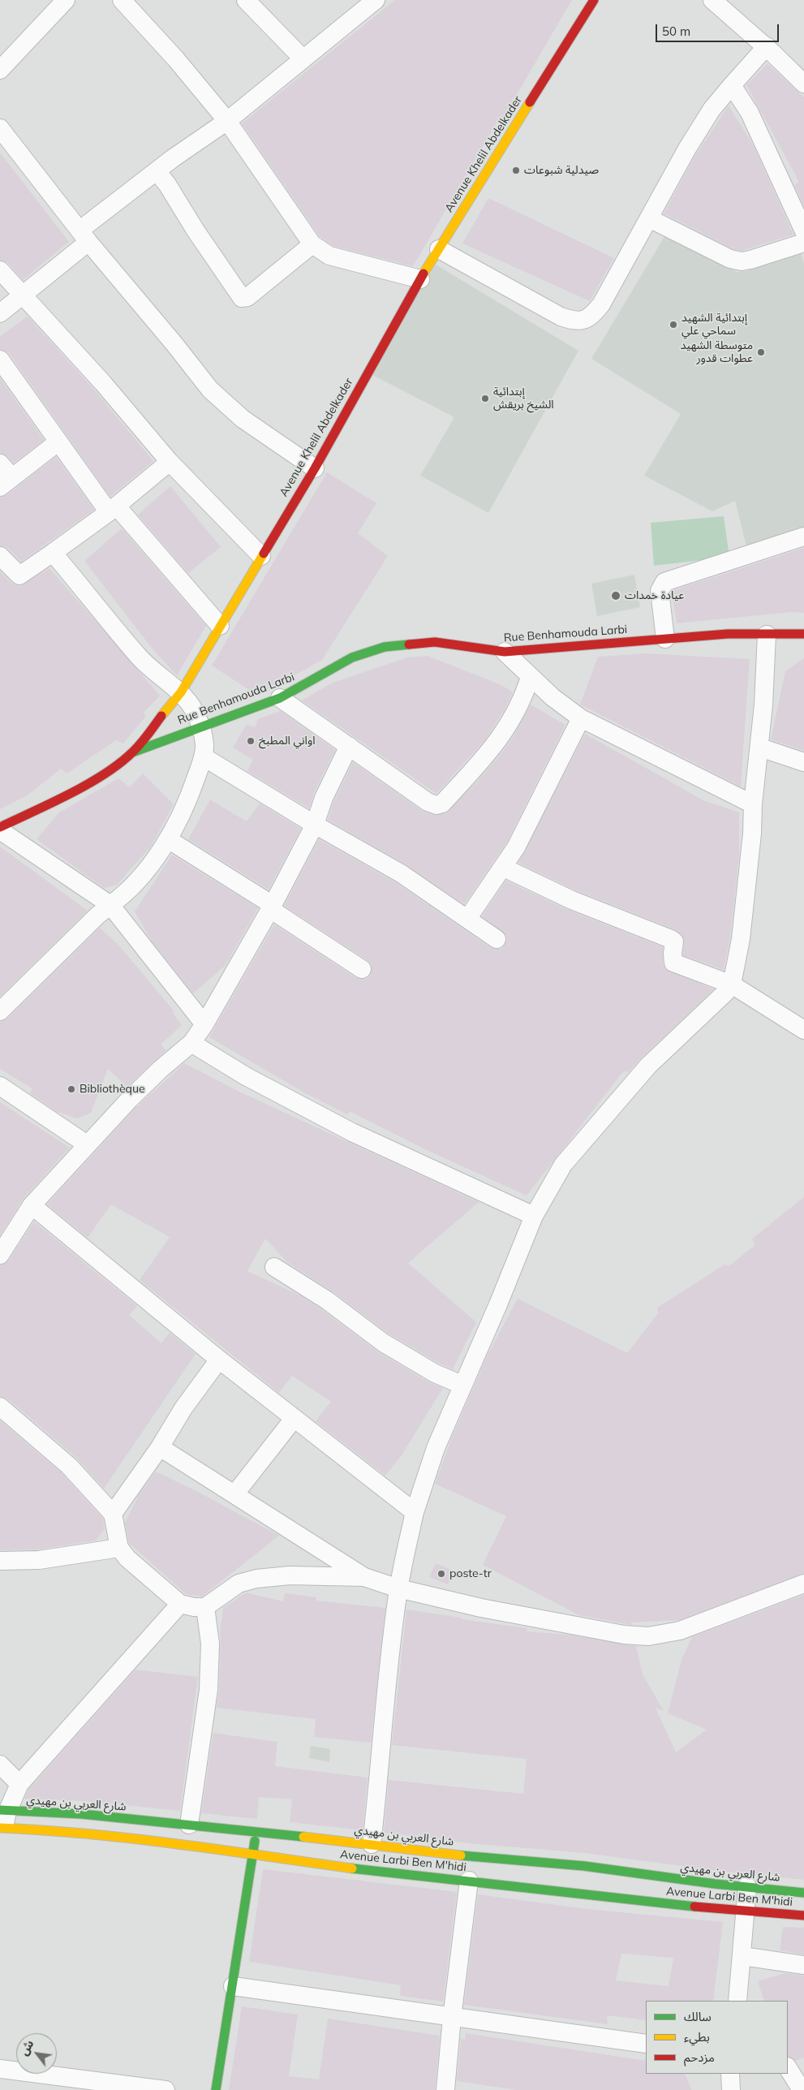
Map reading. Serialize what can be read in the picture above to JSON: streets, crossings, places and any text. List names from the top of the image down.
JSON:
{
  "streets": {
    "street": [
      "Avenue Khelil Abdelkader",
      "Rue Benhamouda Larbi",
      "شارع العربي بن مهيدي",
      "Avenue Larbi Ben M'hidi"
    ]
  },
  "crossings": [
    ["Avenue Khelil Abdelkader", "Rue Benhamouda Larbi"],
    ["شارع العربي بن مهيدي", "Avenue Larbi Ben M'hidi"]
  ],
  "places": [
    "صيدلية شبوعات",
    "إبتدائية الشهيد سماحي علي",
    "متوسطة الشهيد عطوات قدور",
    "إبتدائية الشيخ بريقش",
    "عيادة خمدات",
    "اواني المطبخ",
    "Bibliothèque",
    "poste-tr"
  ],
  "legend": ["سالك", "بطيء", "مزدحم"],
  "scale_bar": "50 m",
  "north": "top left"
}
